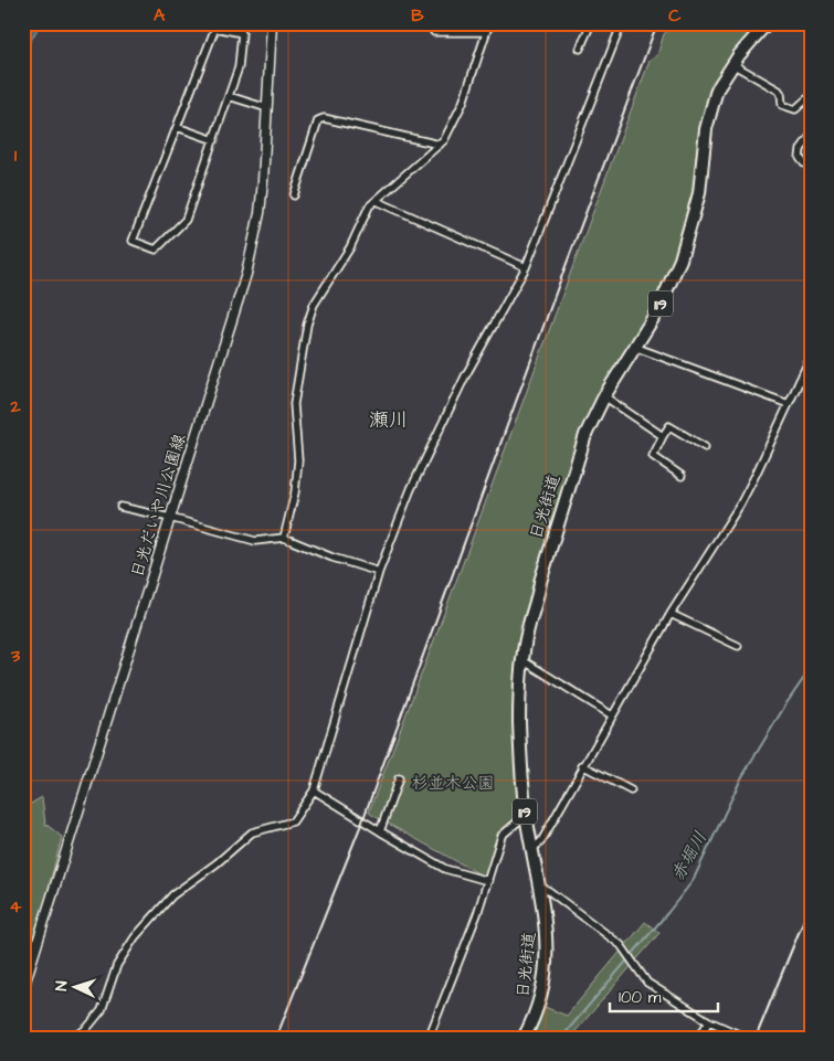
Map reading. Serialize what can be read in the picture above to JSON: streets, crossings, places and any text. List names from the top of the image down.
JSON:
{
  "streets": {
    "highway": ["119", "日光街道"],
    "main road": ["日光だいや川公園線"]
  },
  "districts": ["瀬川"],
  "water": ["赤堀川"],
  "parks": ["杉並木公園"],
  "scale_bar": "100 m",
  "north": "left",
  "grid": {
    "columns": ["A", "B", "C"],
    "rows": [
      "1",
      "2",
      "3",
      "4"
    ]
  }
}
